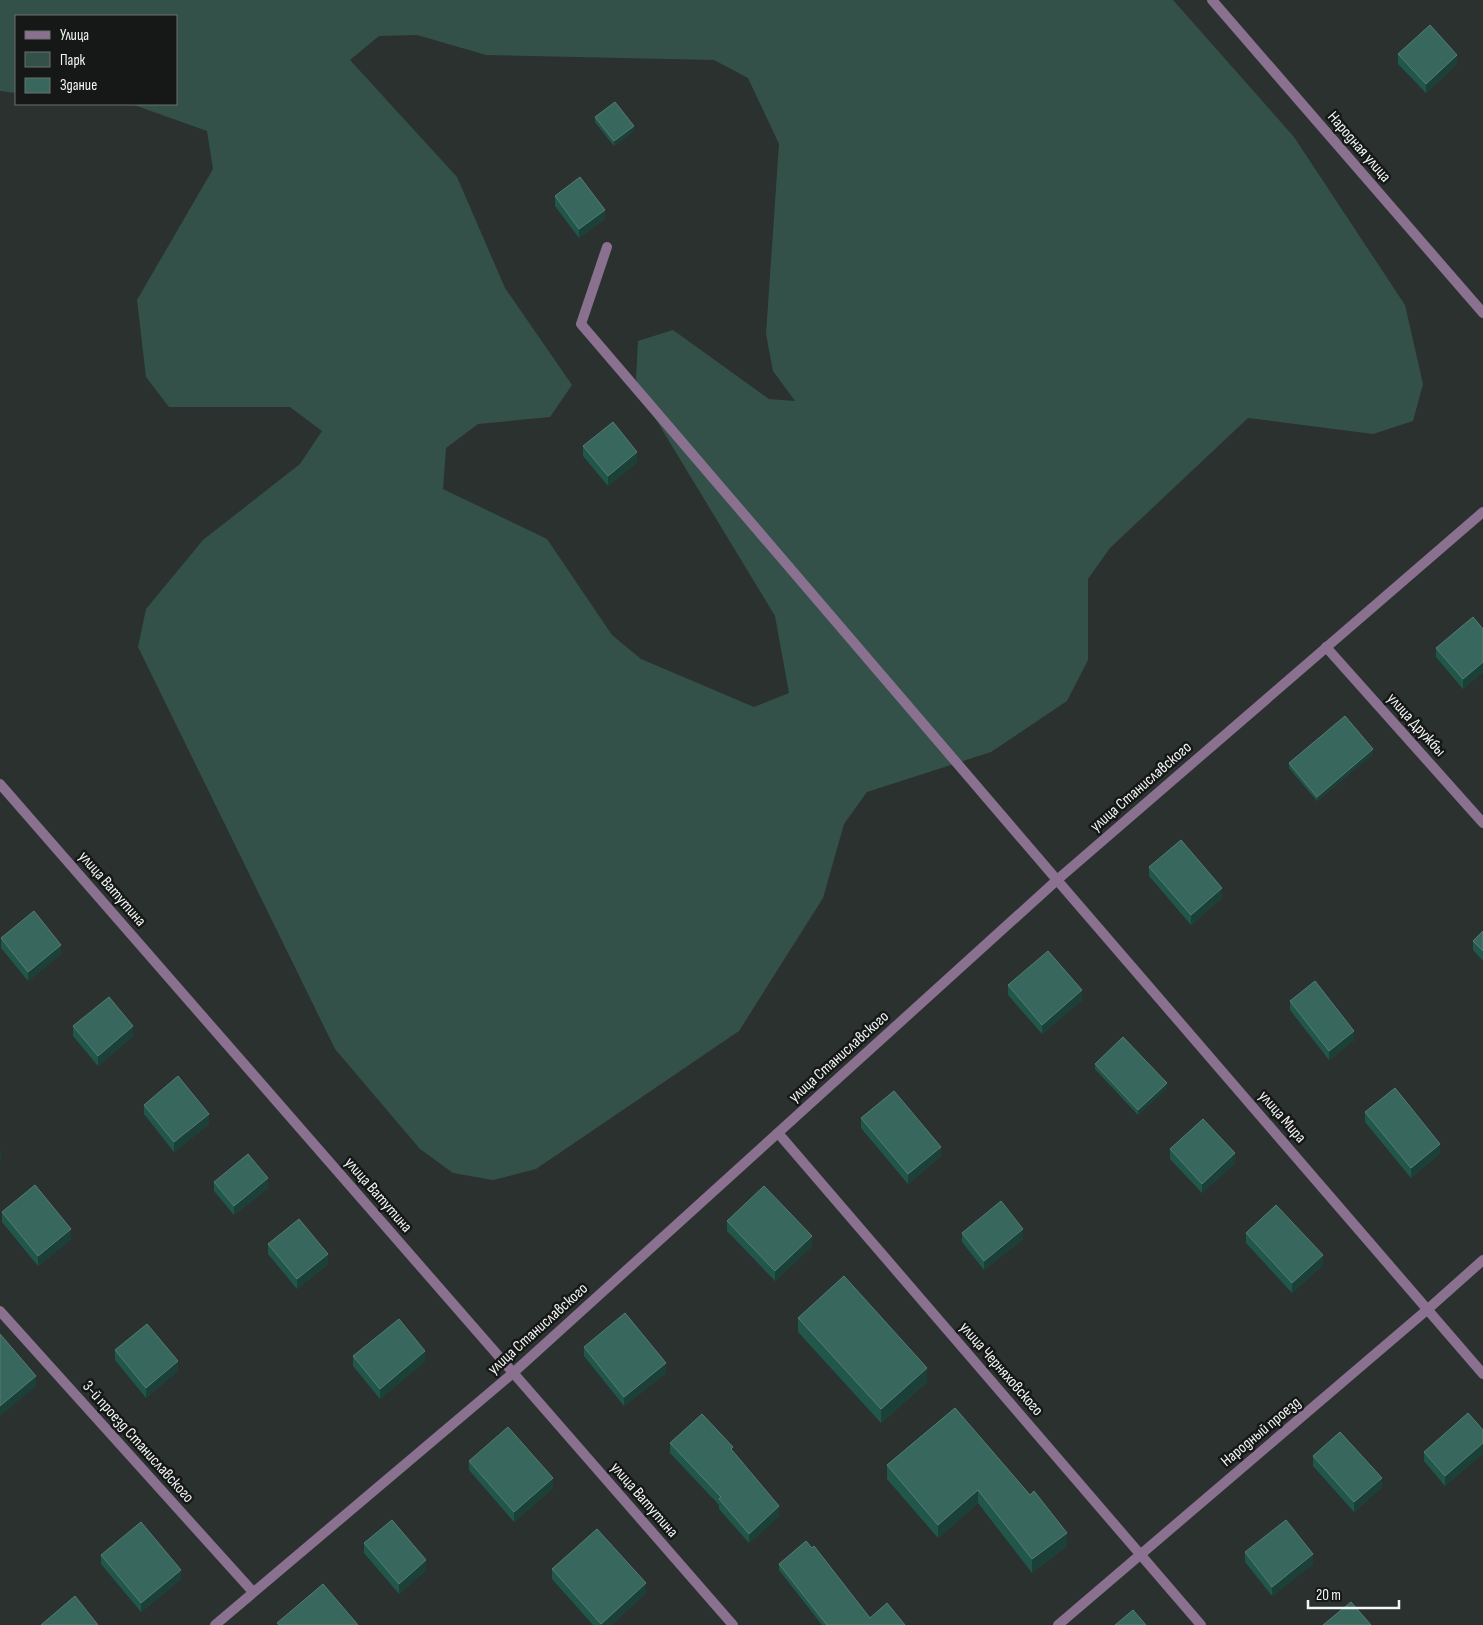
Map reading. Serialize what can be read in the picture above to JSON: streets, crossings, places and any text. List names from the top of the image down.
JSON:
{
  "streets": {
    "street": [
      "Народная улица",
      "улица Дружбы",
      "улица Станиславского",
      "улица Ватутина",
      "улица Мира",
      "улица Черняховского",
      "Народный проезд",
      "3-й проезд Станиславского"
    ]
  },
  "crossings": [
    ["улица Дружбы", "улица Станиславского"],
    ["улица Станиславского", "улица Ватутина"],
    ["улица Станиславского", "улица Мира"],
    ["улица Станиславского", "улица Черняховского"],
    ["улица Станиславского", "3-й проезд Станиславского"],
    ["улица Мира", "Народный проезд"],
    ["улица Черняховского", "Народный проезд"]
  ],
  "legend": ["Улица", "Парк", "Здание"],
  "scale_bar": "20 m"
}
